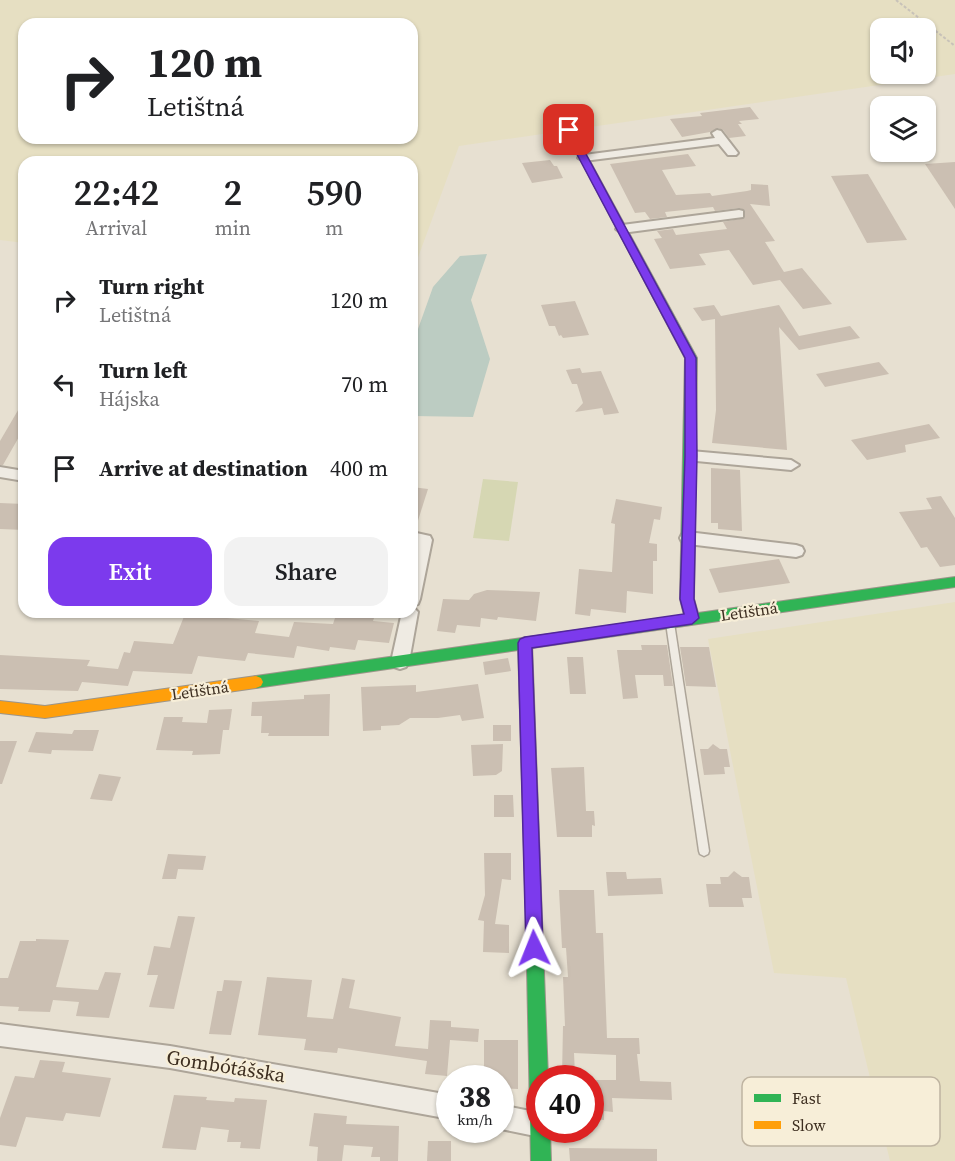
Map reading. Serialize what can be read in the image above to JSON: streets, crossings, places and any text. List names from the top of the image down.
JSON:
{
  "streets": {
    "street": ["Letištná", "Gombótášska"]
  },
  "legend": ["Fast", "Slow"],
  "page": {
    "turn": ["120 m", "Letištná"],
    "eta": [
      "22:42",
      "Arrival",
      "2",
      "min",
      "590",
      "m"
    ],
    "list": [
      {
        "name": "Turn right",
        "note": "Letištná",
        "value": "120 m"
      },
      {
        "name": "Turn left",
        "note": "Hájska",
        "value": "70 m"
      },
      {
        "name": "Arrive at destination",
        "value": "400 m"
      }
    ],
    "buttons": ["Exit", "Share"],
    "speed": "38 km/h",
    "limit": "40"
  }
}
